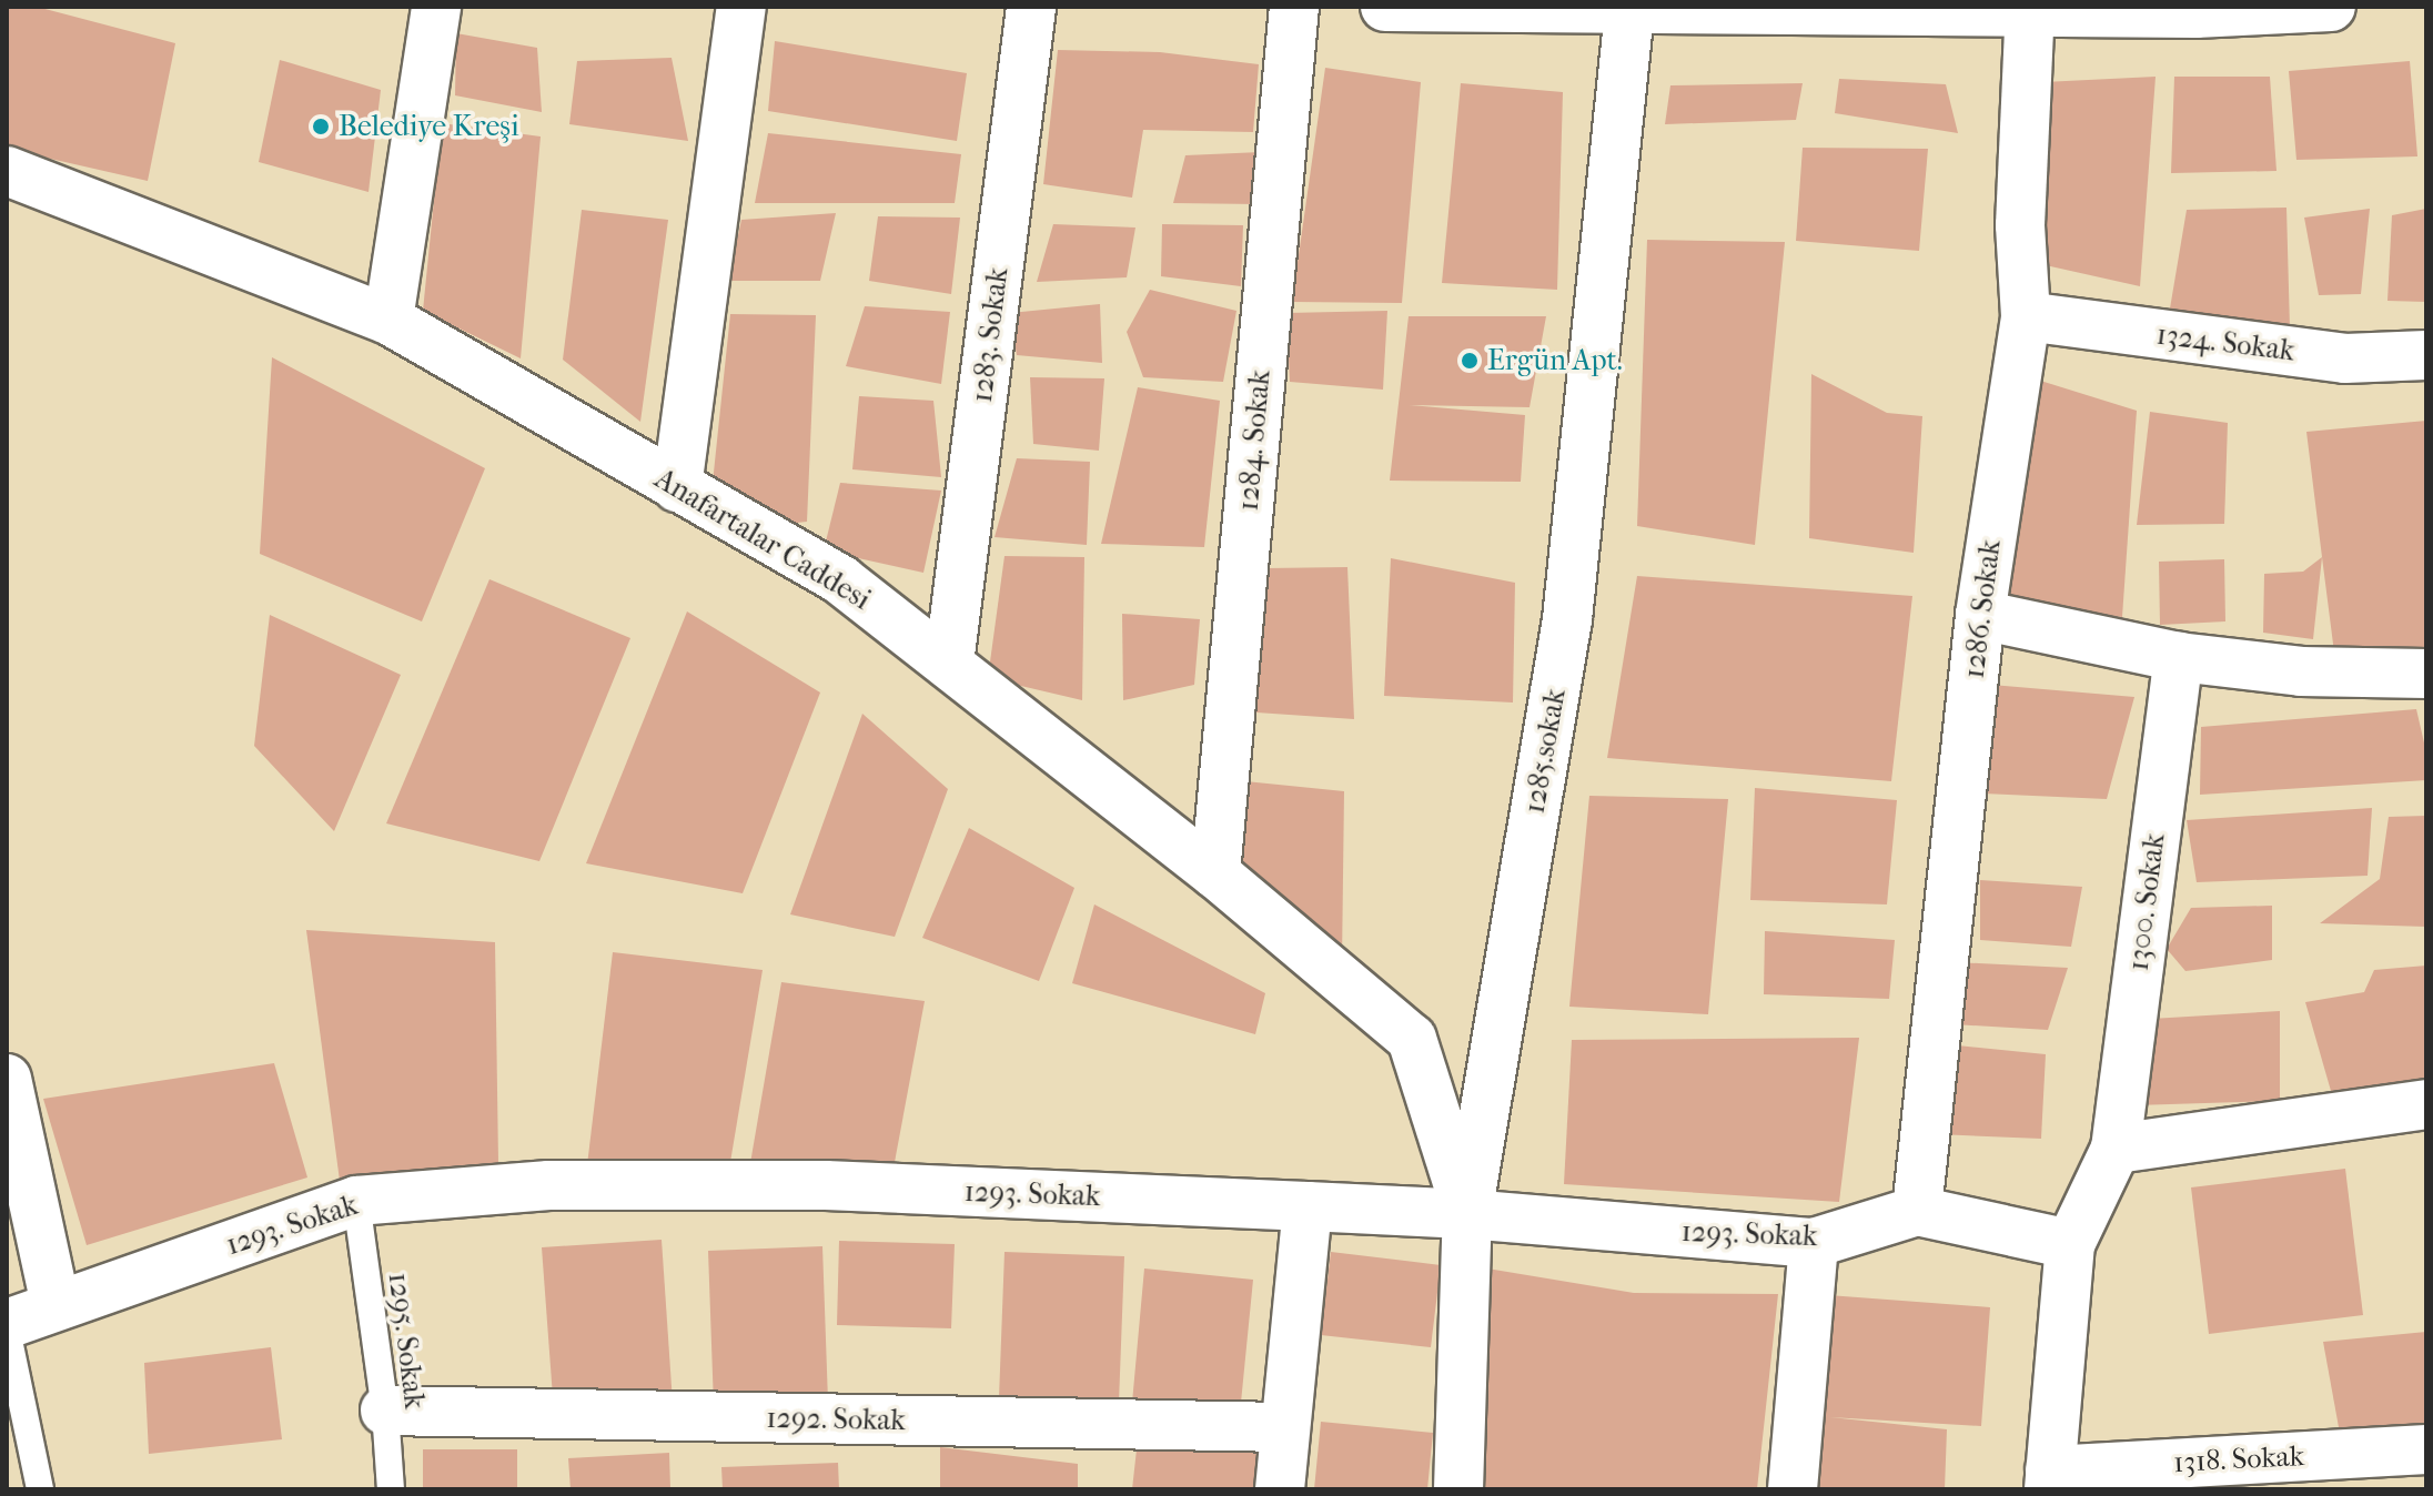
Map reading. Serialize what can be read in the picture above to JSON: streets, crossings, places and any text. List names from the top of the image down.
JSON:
{
  "streets": {
    "street": [
      "1283. Sokak",
      "1324. Sokak",
      "1284. Sokak",
      "Anafartalar Caddesi",
      "1286. Sokak",
      "1285.sokak",
      "1300. Sokak",
      "1293. Sokak",
      "1292. Sokak",
      "1318. Sokak"
    ],
    "lane": ["1295. Sokak"]
  },
  "crossings": [
    ["1283. Sokak", "Anafartalar Caddesi"],
    ["1324. Sokak", "1286. Sokak"],
    ["1284. Sokak", "Anafartalar Caddesi"],
    ["Anafartalar Caddesi", "1285.sokak"],
    ["Anafartalar Caddesi", "1293. Sokak"],
    ["1286. Sokak", "1293. Sokak"],
    ["1285.sokak", "1293. Sokak"],
    ["1300. Sokak", "1293. Sokak"],
    ["1293. Sokak", "1295. Sokak"],
    ["1295. Sokak", "1292. Sokak"]
  ],
  "places": ["Belediye Kreşi", "Ergün Apt."]
}
